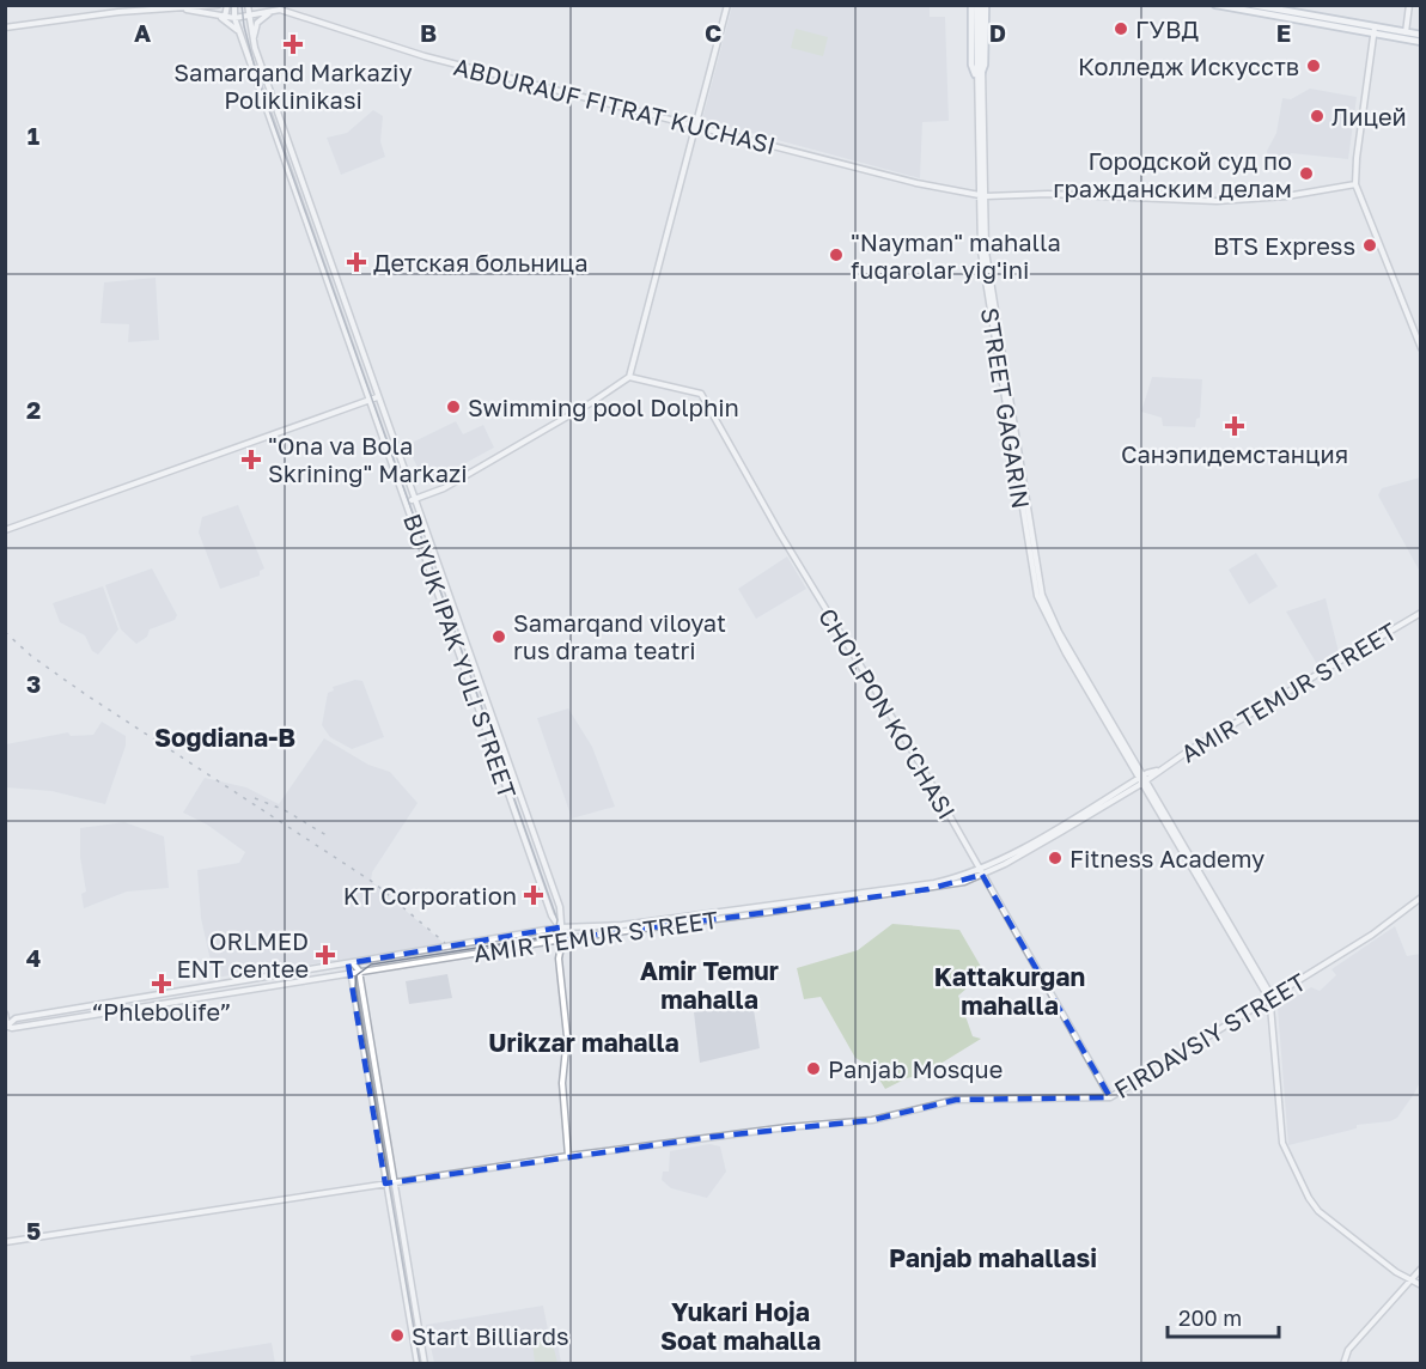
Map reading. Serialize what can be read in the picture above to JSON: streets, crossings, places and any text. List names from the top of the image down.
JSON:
{
  "streets": {
    "main road": [
      "ABDURAUF FITRAT KUCHASI",
      "STREET GAGARIN",
      "BUYUK IPAK YULI STREET",
      "AMIR TEMUR STREET",
      "CHO'LPON KO'CHASI",
      "FIRDAVSIY STREET"
    ]
  },
  "crossings": [
    ["ABDURAUF FITRAT KUCHASI", "STREET GAGARIN"],
    ["ABDURAUF FITRAT KUCHASI", "BUYUK IPAK YULI STREET"],
    ["STREET GAGARIN", "AMIR TEMUR STREET"],
    ["BUYUK IPAK YULI STREET", "AMIR TEMUR STREET"],
    ["BUYUK IPAK YULI STREET", "FIRDAVSIY STREET"],
    ["AMIR TEMUR STREET", "CHO'LPON KO'CHASI"],
    ["CHO'LPON KO'CHASI", "FIRDAVSIY STREET"]
  ],
  "districts": [
    "Sogdiana-B",
    "Amir Temur mahalla",
    "Kattakurgan mahalla",
    "Urikzar mahalla",
    "Panjab mahallasi",
    "Yukari Hoja Soat mahalla"
  ],
  "places": {
    "other": [
      "ГУВД",
      "Колледж Искусств",
      "Лицей",
      "Городской суд по гражданским делам",
      "BTS Express",
      "\"Nayman\" mahalla fuqarolar yig'ini",
      "Swimming pool Dolphin",
      "Samarqand viloyat rus drama teatri",
      "Fitness Academy",
      "Panjab Mosque",
      "Start Billiards"
    ],
    "health": [
      "Samarqand Markaziy Poliklinikasi",
      "Детская больница",
      "Санэпидемстанция",
      "\"Ona va Bola Skrining\" Markazi",
      "KT Corporation",
      "ORLMED ENT centee",
      "“Phlebolife”"
    ]
  },
  "scale_bar": "200 m",
  "grid": {
    "columns": [
      "A",
      "B",
      "C",
      "D",
      "E"
    ],
    "rows": [
      "1",
      "2",
      "3",
      "4",
      "5"
    ]
  }
}
